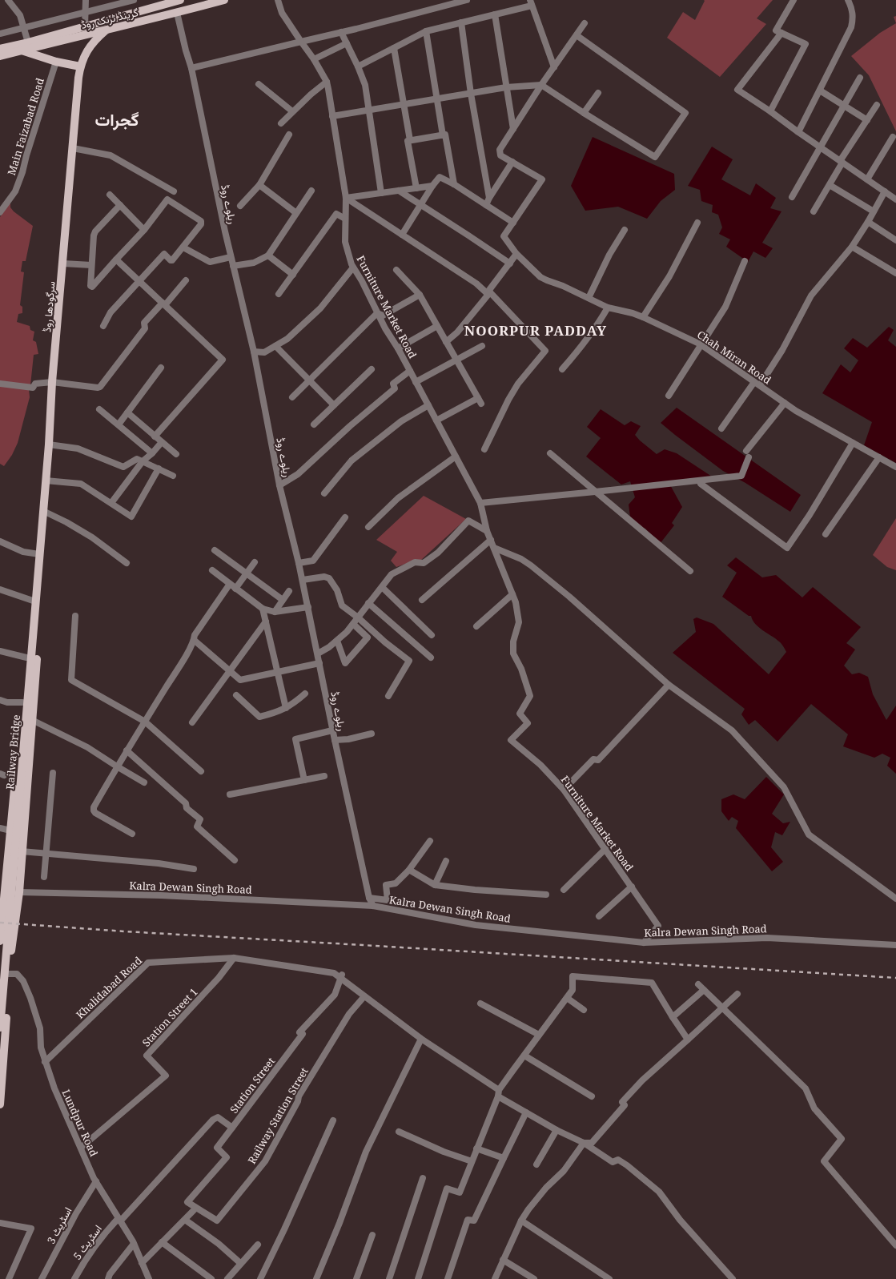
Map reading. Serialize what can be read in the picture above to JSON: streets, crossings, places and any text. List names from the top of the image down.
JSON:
{
  "streets": {
    "main road": ["گرینڈ ٹرنک روڈ", "سرگودھا روڈ", "Railway Bridge"],
    "street": [
      "Main Faizabad Road",
      "ریلوے روڈ",
      "Furniture Market Road",
      "Chah Miran Road",
      "Kalra Dewan Singh Road",
      "Khalidabad Road",
      "Station Street 1",
      "Station Street",
      "Railway Station Street",
      "Lundpur Road",
      "اسٹریٹ 3",
      "اسٹریٹ 5"
    ]
  },
  "crossings": [
    ["گرینڈ ٹرنک روڈ", "ریلوے روڈ"],
    ["گرینڈ ٹرنک روڈ", "سرگودھا روڈ"],
    ["ریلوے روڈ", "Kalra Dewan Singh Road"],
    ["سرگودھا روڈ", "Railway Bridge"],
    ["Furniture Market Road", "Kalra Dewan Singh Road"],
    ["Khalidabad Road", "Station Street 1"],
    ["Khalidabad Road", "Station Street"],
    ["Khalidabad Road", "Lundpur Road"],
    ["Station Street 1", "Lundpur Road"],
    ["Station Street", "Lundpur Road"],
    ["Station Street", "اسٹریٹ 5"],
    ["Lundpur Road", "اسٹریٹ 3"],
    ["Lundpur Road", "اسٹریٹ 5"]
  ],
  "districts": ["گجرات", "NOORPUR PADDAY"]
}
